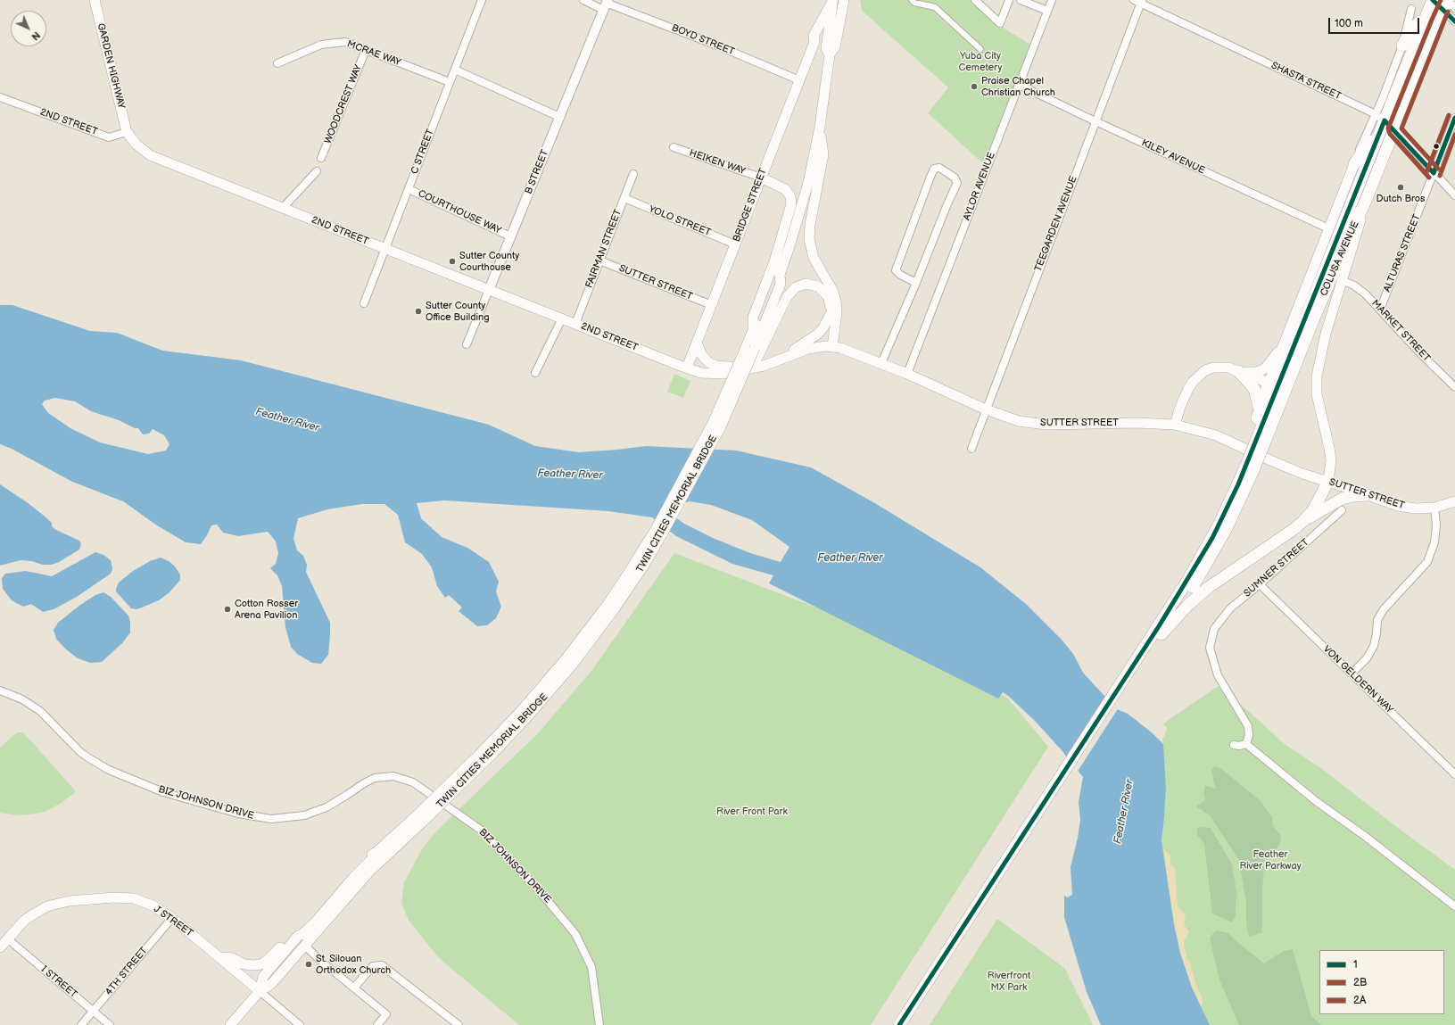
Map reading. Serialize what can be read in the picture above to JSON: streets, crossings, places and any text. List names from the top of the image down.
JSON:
{
  "streets": {
    "highway": ["COLUSA AVENUE"],
    "main road": [
      "GARDEN HIGHWAY",
      "2ND STREET",
      "BRIDGE STREET",
      "SUTTER STREET",
      "TWIN CITIES MEMORIAL BRIDGE",
      "J STREET"
    ],
    "street": [
      "BOYD STREET",
      "MCRAE WAY",
      "SHASTA STREET",
      "WOODCREST WAY",
      "C STREET",
      "KILEY AVENUE",
      "HEIKEN WAY",
      "B STREET",
      "AYLOR AVENUE",
      "COURTHOUSE WAY",
      "YOLO STREET",
      "TEEGARDEN AVENUE",
      "FAIRMAN STREET",
      "ALTURAS STREET",
      "MARKET STREET",
      "SUMNER STREET",
      "VON GELDERN WAY",
      "BIZ JOHNSON DRIVE",
      "4TH STREET",
      "I STREET"
    ]
  },
  "crossings": [
    ["BOYD STREET", "B STREET"],
    ["BOYD STREET", "BRIDGE STREET"],
    ["MCRAE WAY", "WOODCREST WAY"],
    ["MCRAE WAY", "C STREET"],
    ["GARDEN HIGHWAY", "2ND STREET"],
    ["SHASTA STREET", "TEEGARDEN AVENUE"],
    ["SHASTA STREET", "ALTURAS STREET"],
    ["SHASTA STREET", "COLUSA AVENUE"],
    ["2ND STREET", "C STREET"],
    ["2ND STREET", "B STREET"],
    ["2ND STREET", "BRIDGE STREET"],
    ["2ND STREET", "FAIRMAN STREET"],
    ["2ND STREET", "SUTTER STREET"],
    ["C STREET", "COURTHOUSE WAY"],
    ["KILEY AVENUE", "AYLOR AVENUE"],
    ["KILEY AVENUE", "TEEGARDEN AVENUE"],
    ["KILEY AVENUE", "COLUSA AVENUE"],
    ["HEIKEN WAY", "BRIDGE STREET"],
    ["B STREET", "COURTHOUSE WAY"],
    ["AYLOR AVENUE", "SUTTER STREET"],
    ["BRIDGE STREET", "YOLO STREET"],
    ["BRIDGE STREET", "SUTTER STREET"],
    ["YOLO STREET", "FAIRMAN STREET"],
    ["TEEGARDEN AVENUE", "SUTTER STREET"],
    ["FAIRMAN STREET", "SUTTER STREET"],
    ["ALTURAS STREET", "MARKET STREET"],
    ["TWIN CITIES MEMORIAL BRIDGE", "J STREET"],
    ["SUMNER STREET", "VON GELDERN WAY"],
    ["J STREET", "4TH STREET"],
    ["J STREET", "I STREET"],
    ["4TH STREET", "I STREET"]
  ],
  "water": ["Feather River"],
  "parks": [
    "Yuba City Cemetery",
    "River Front Park",
    "Feather River Parkway",
    "Riverfront MX Park"
  ],
  "places": [
    "Praise Chapel Christian Church",
    "Dutch Bros",
    "Sutter County Courthouse",
    "Sutter County Office Building",
    "Cotton Rosser Arena Pavilion",
    "St. Silouan Orthodox Church"
  ],
  "lines": ["transit line 1", "transit line 2A", "transit line 2B"],
  "legend": ["1", "2B", "2A"],
  "scale_bar": "100 m",
  "north": "bottom right"
}
